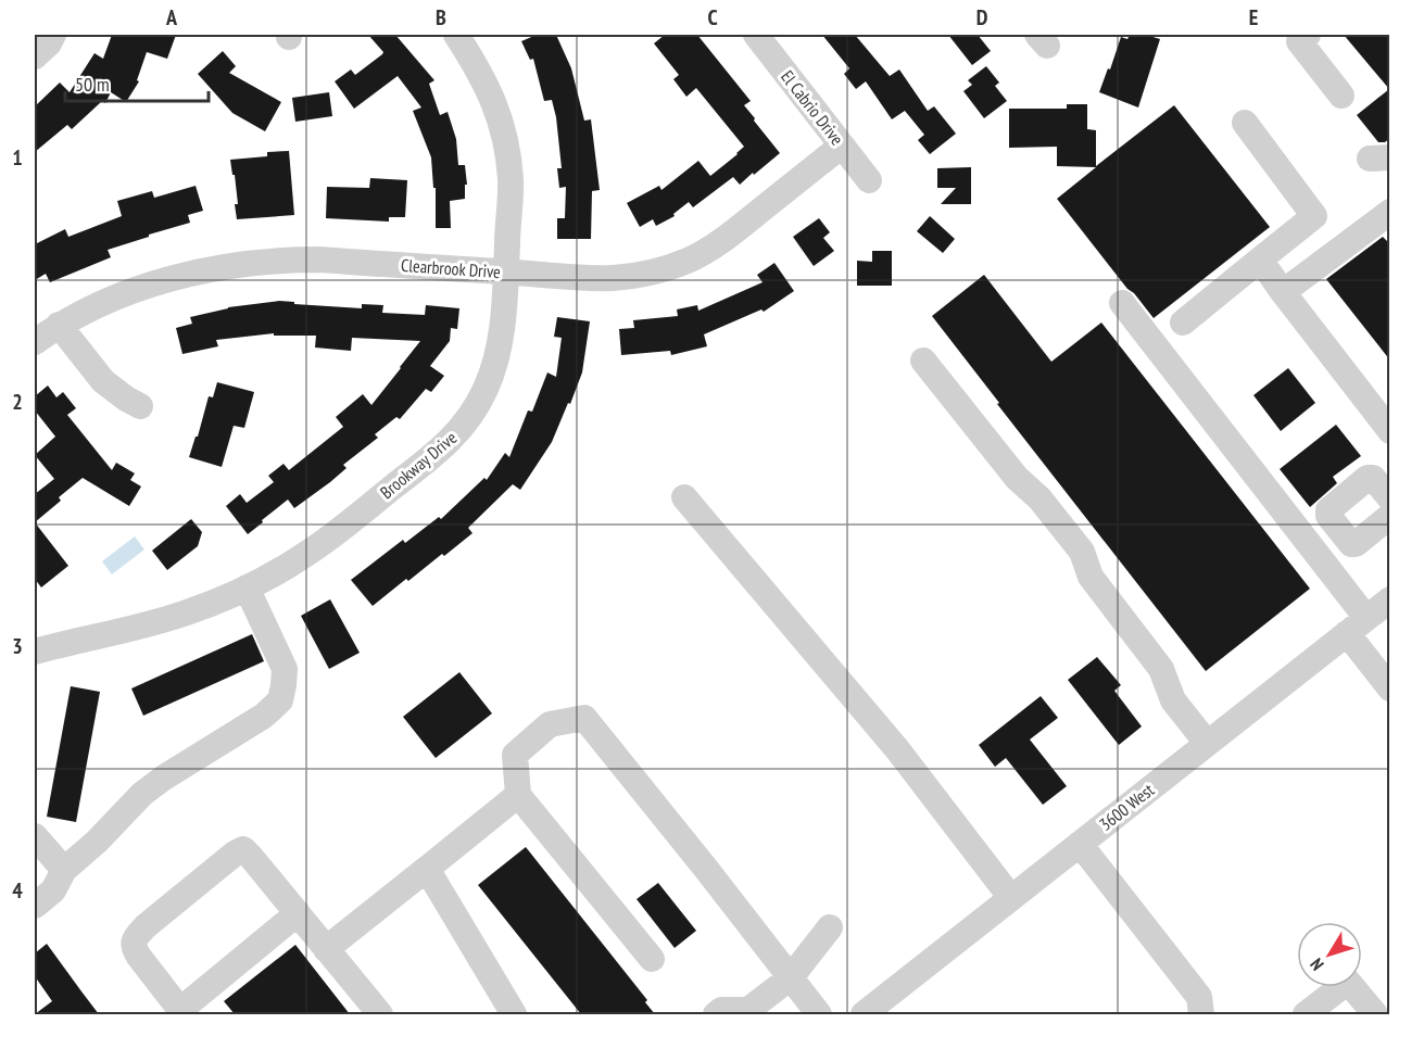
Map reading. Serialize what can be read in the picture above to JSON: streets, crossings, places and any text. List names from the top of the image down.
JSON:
{
  "streets": {
    "street": [
      "El Cabrio Drive",
      "Clearbrook Drive",
      "Brookway Drive",
      "3600 West"
    ]
  },
  "crossings": [
    ["El Cabrio Drive", "Clearbrook Drive"],
    ["Clearbrook Drive", "Brookway Drive"]
  ],
  "scale_bar": "50 m",
  "north": "bottom left",
  "grid": {
    "columns": [
      "A",
      "B",
      "C",
      "D",
      "E"
    ],
    "rows": [
      "1",
      "2",
      "3",
      "4"
    ]
  }
}
